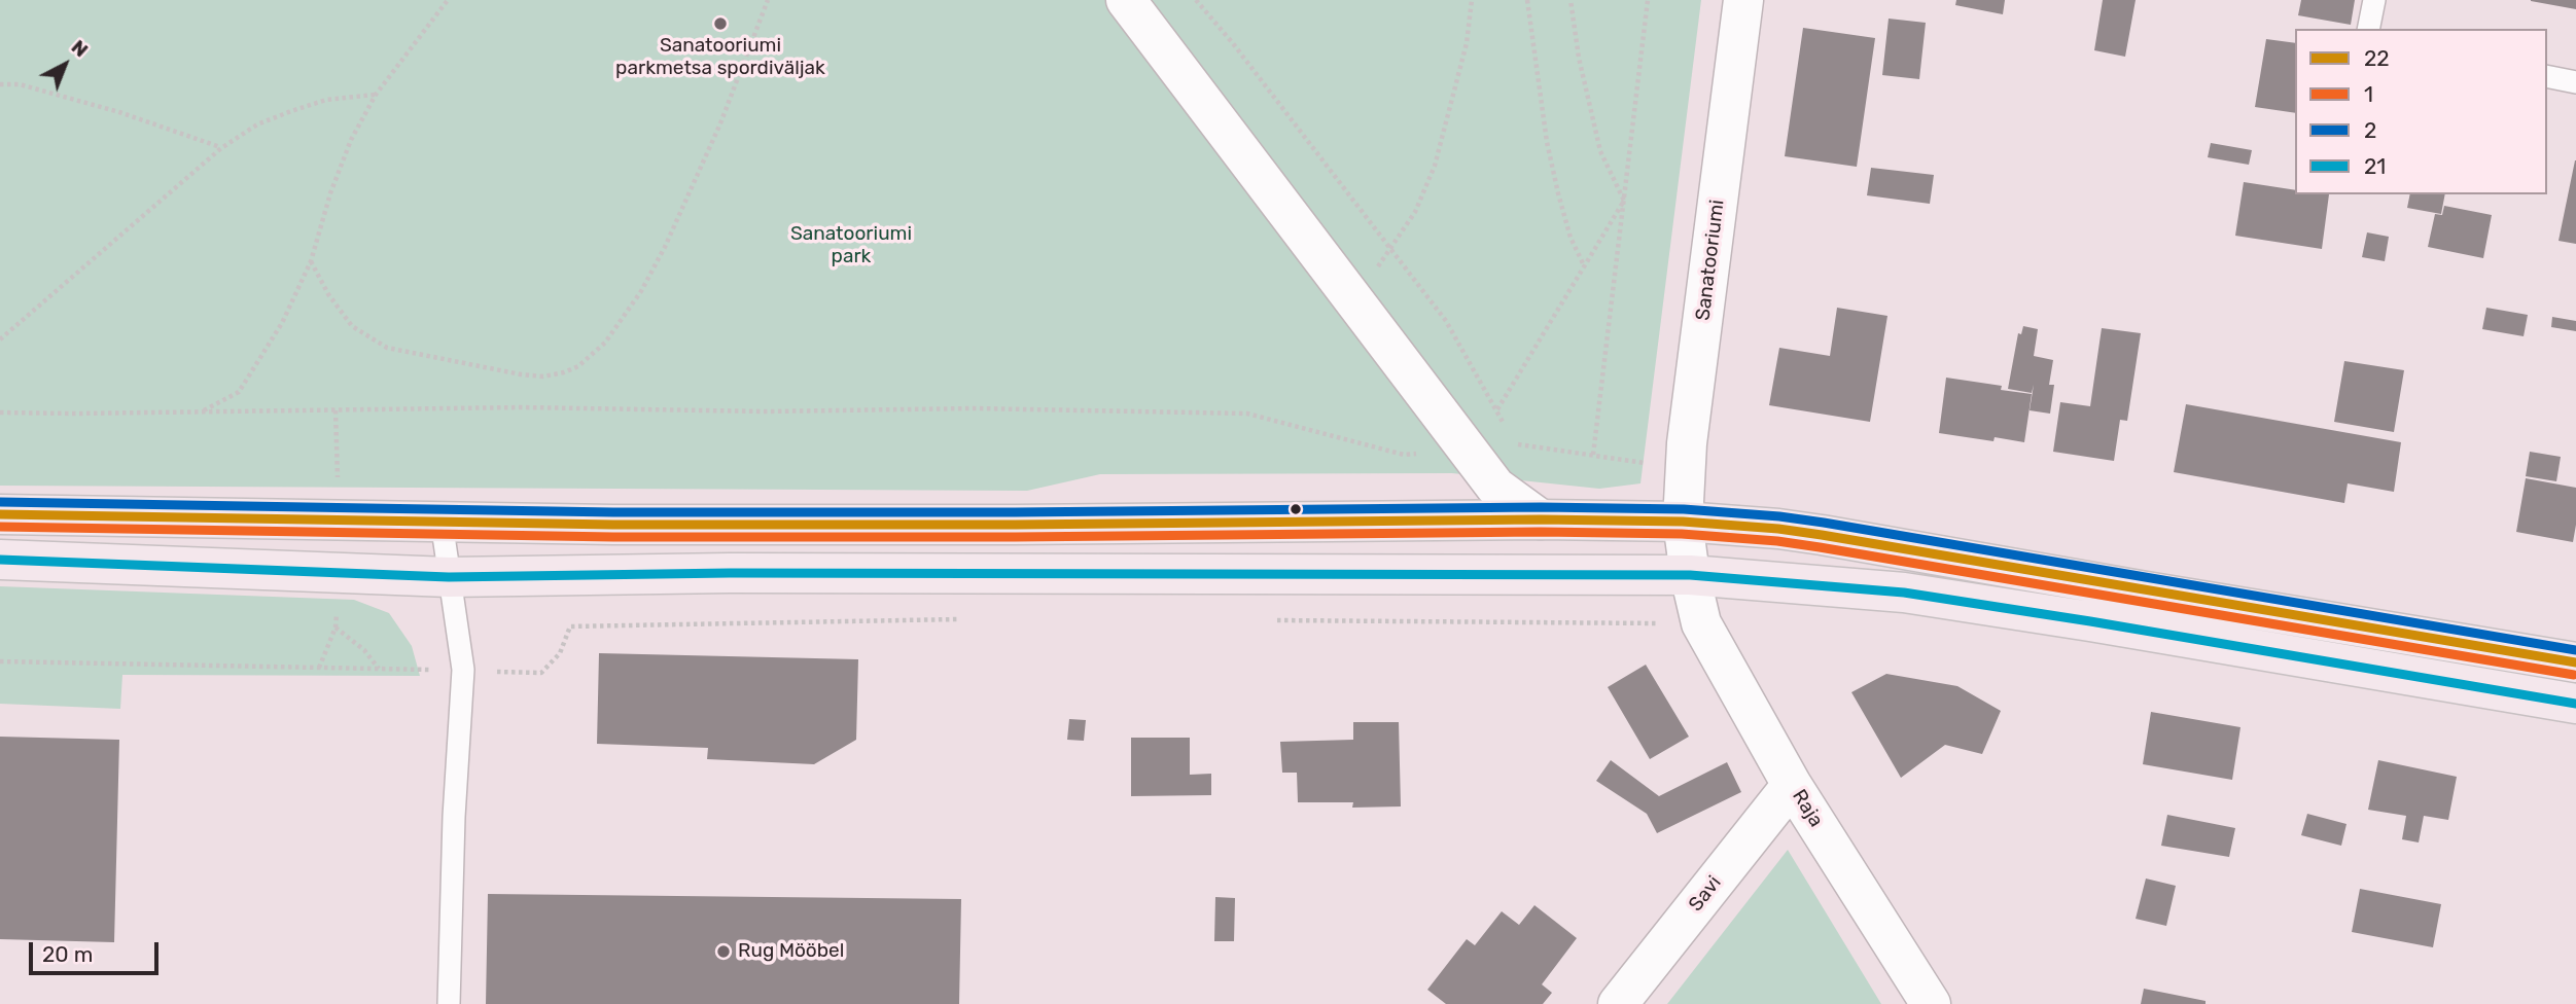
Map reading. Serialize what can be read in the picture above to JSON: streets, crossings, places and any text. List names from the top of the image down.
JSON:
{
  "streets": {
    "street": ["Sanatooriumi", "Raja", "Savi"]
  },
  "crossings": [
    ["Sanatooriumi", "Raja"],
    ["Raja", "Savi"]
  ],
  "parks": ["Sanatooriumi park"],
  "places": ["Sanatooriumi parkmetsa spordiväljak", "Rug Mööbel"],
  "lines": [
    "transit line 2",
    "transit line 22",
    "transit line 1",
    "transit line 21"
  ],
  "legend": [
    "22",
    "1",
    "2",
    "21"
  ],
  "scale_bar": "20 m",
  "north": "top right"
}
